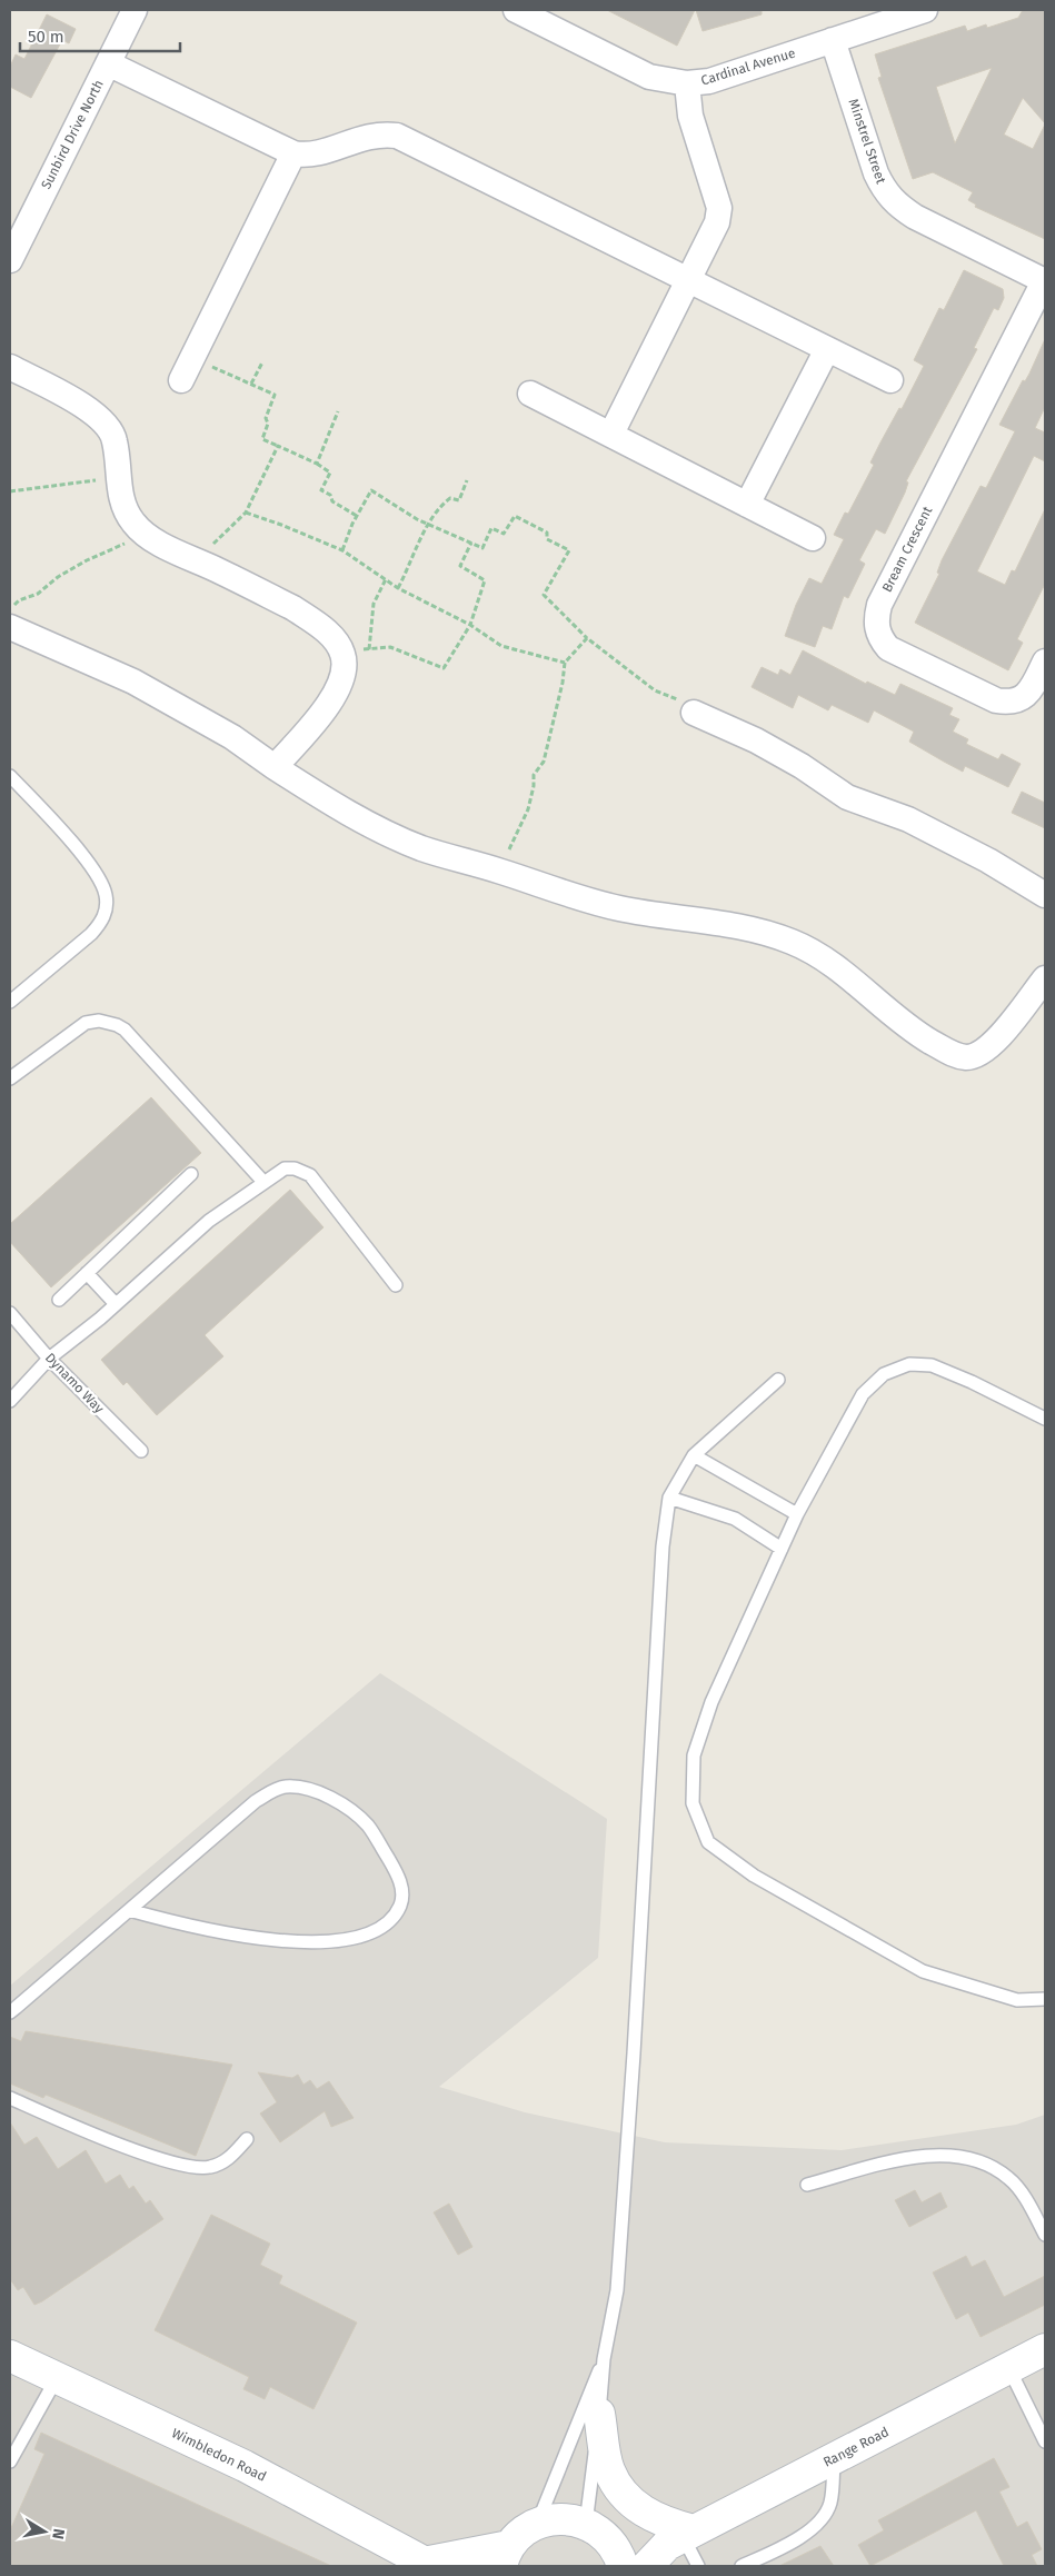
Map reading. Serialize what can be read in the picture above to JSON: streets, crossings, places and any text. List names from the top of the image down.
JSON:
{
  "streets": {
    "main road": ["Range Road", "Wimbledon Road"],
    "street": [
      "Cardinal Avenue",
      "Sunbird Drive North",
      "Minstrel Street",
      "Bream Crescent"
    ],
    "lane": ["Dynamo Way"]
  },
  "crossings": [
    ["Cardinal Avenue", "Minstrel Street"],
    ["Minstrel Street", "Bream Crescent"]
  ],
  "scale_bar": "50 m",
  "north": "right"
}
